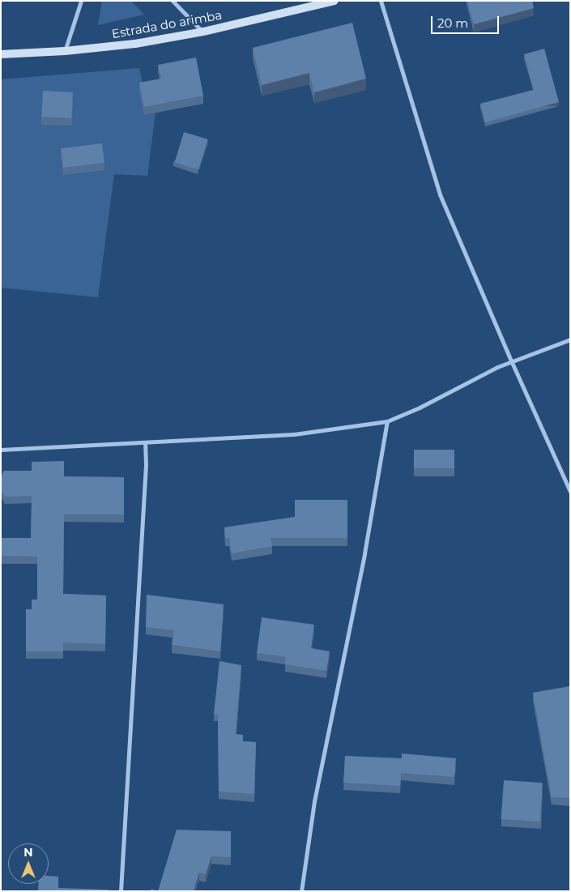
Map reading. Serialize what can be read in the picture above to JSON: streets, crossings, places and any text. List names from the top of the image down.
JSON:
{
  "streets": {
    "main road": ["Estrada do arimba"]
  },
  "scale_bar": "20 m",
  "north": "top"
}
